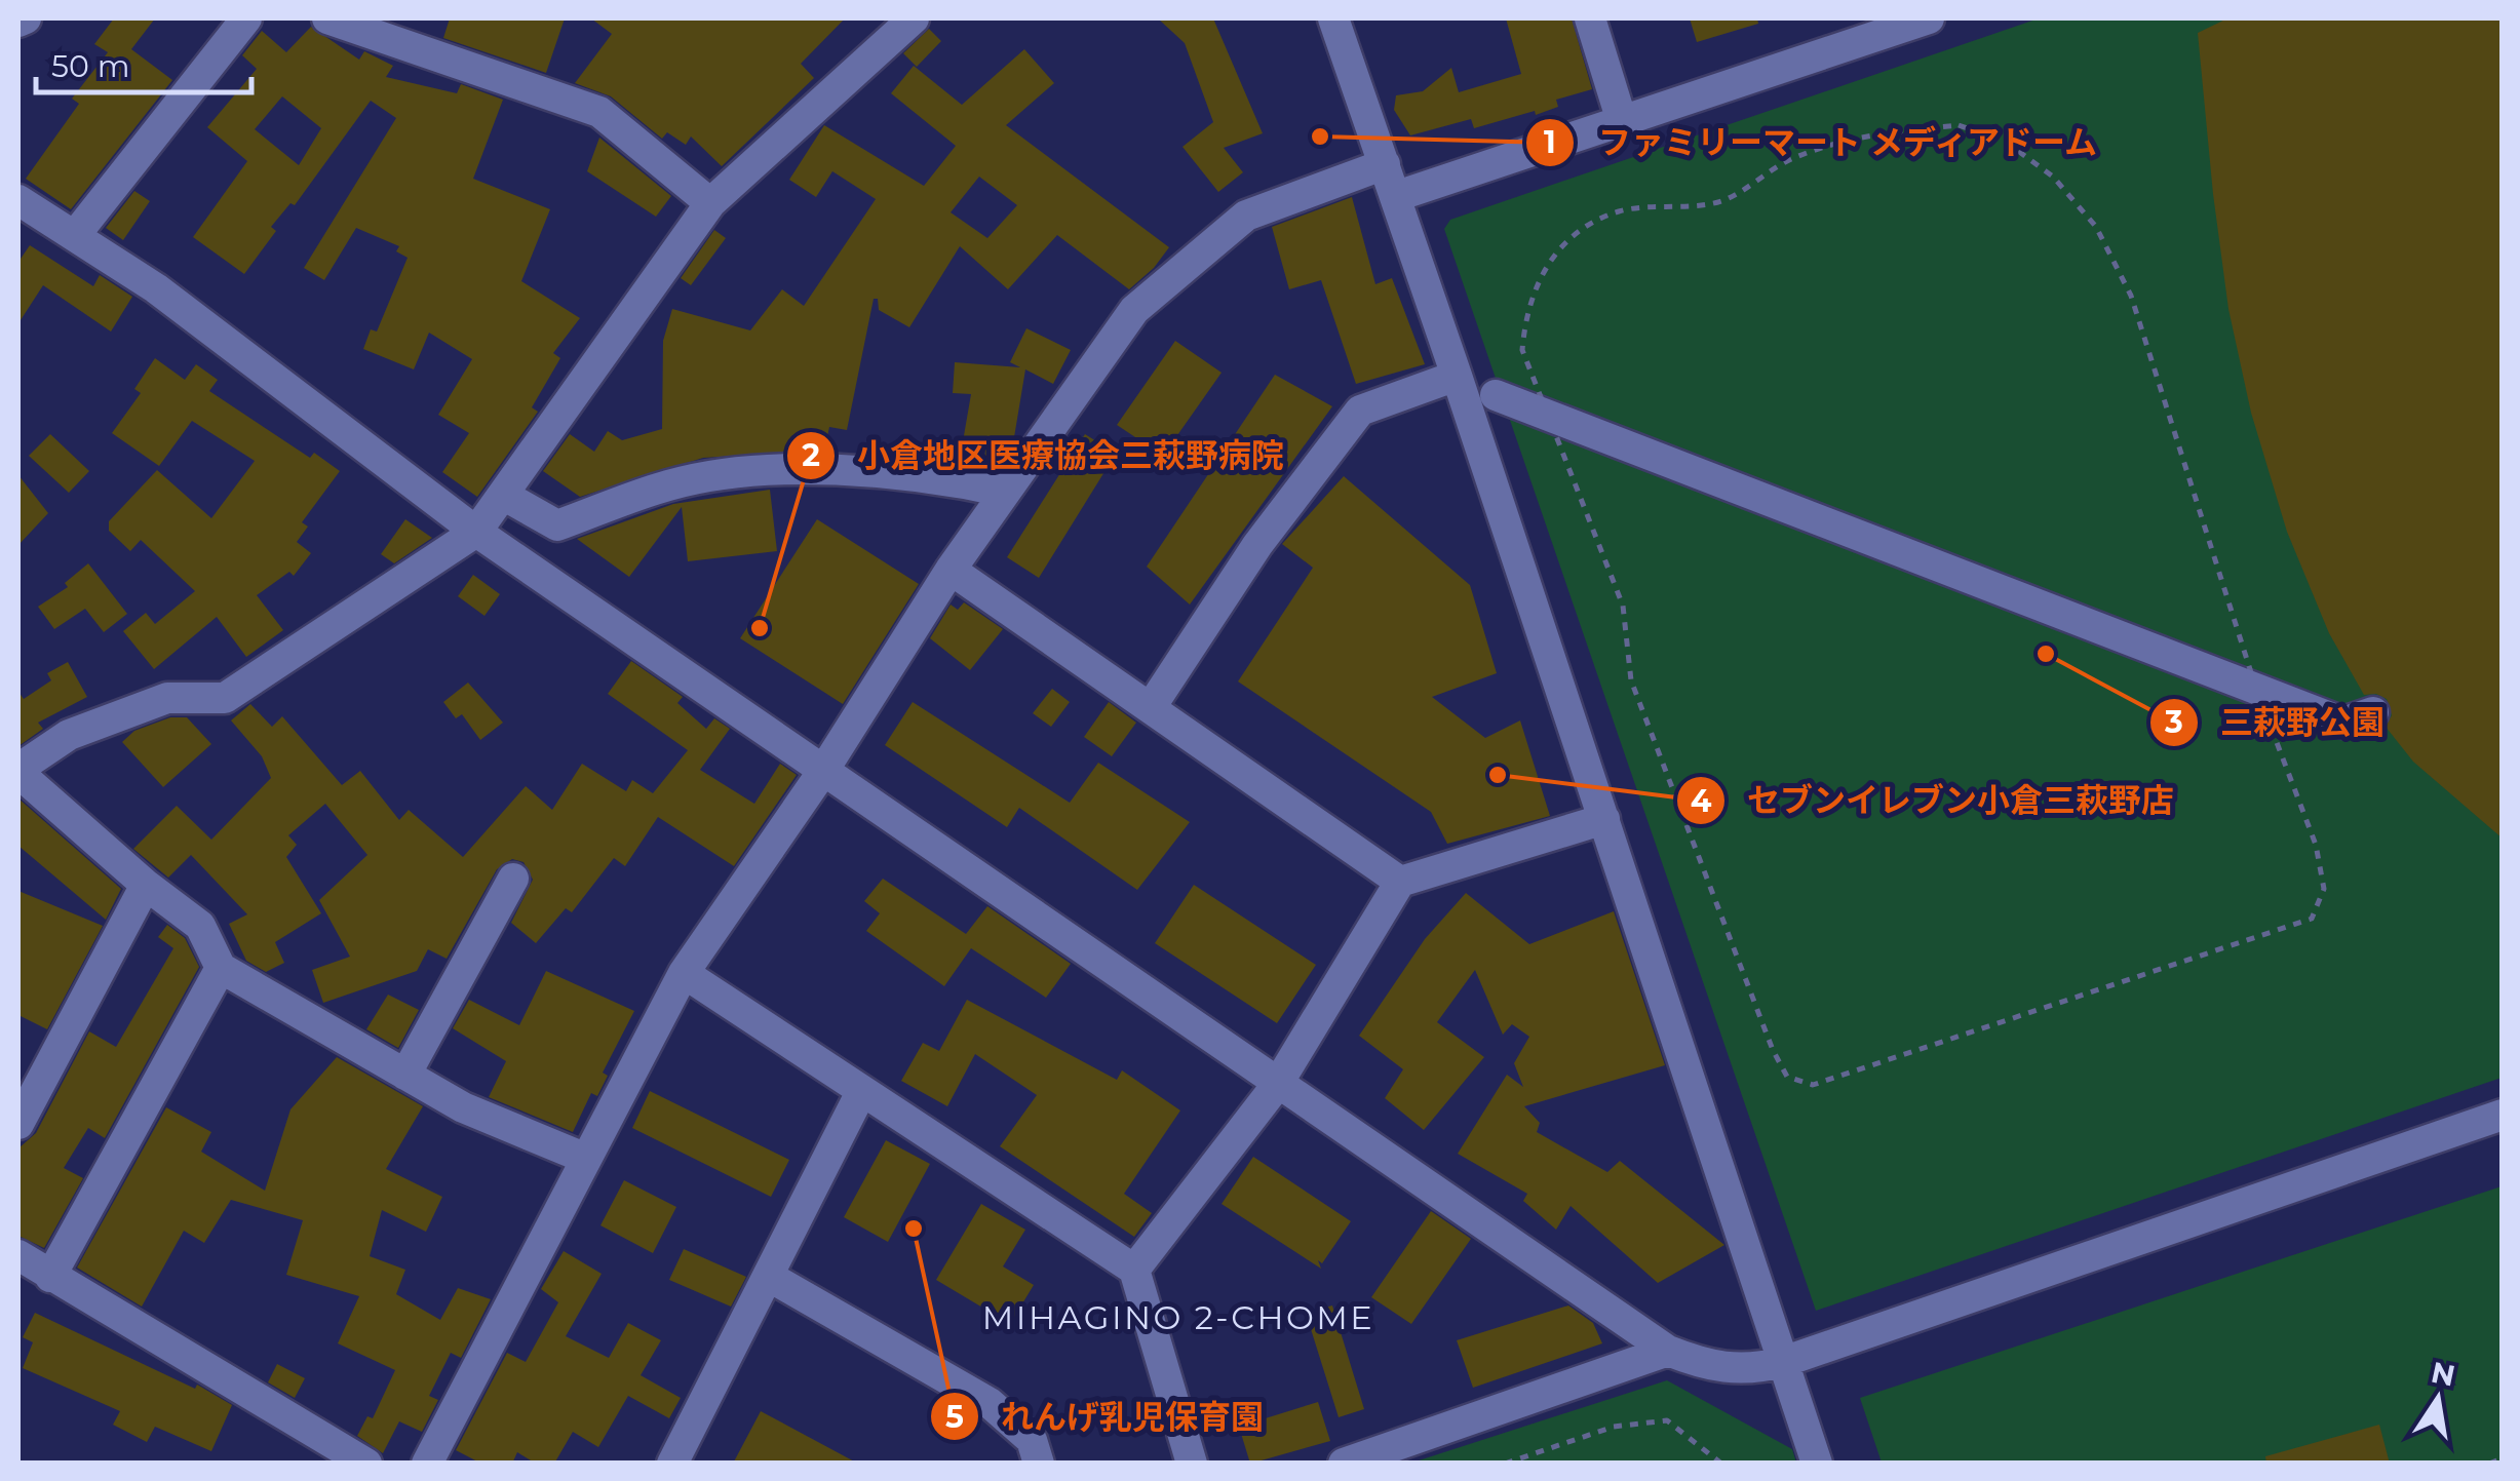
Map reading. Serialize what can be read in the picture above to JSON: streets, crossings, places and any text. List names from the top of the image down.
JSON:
{
  "districts": ["MIHAGINO 2-CHOME"],
  "places": [
    "ファミリーマート メディアドーム",
    "小倉地区医療協会三萩野病院",
    "三萩野公園",
    "セブンイレブン小倉三萩野店",
    "れんげ乳児保育園"
  ],
  "scale_bar": "50 m",
  "north": "top"
}
